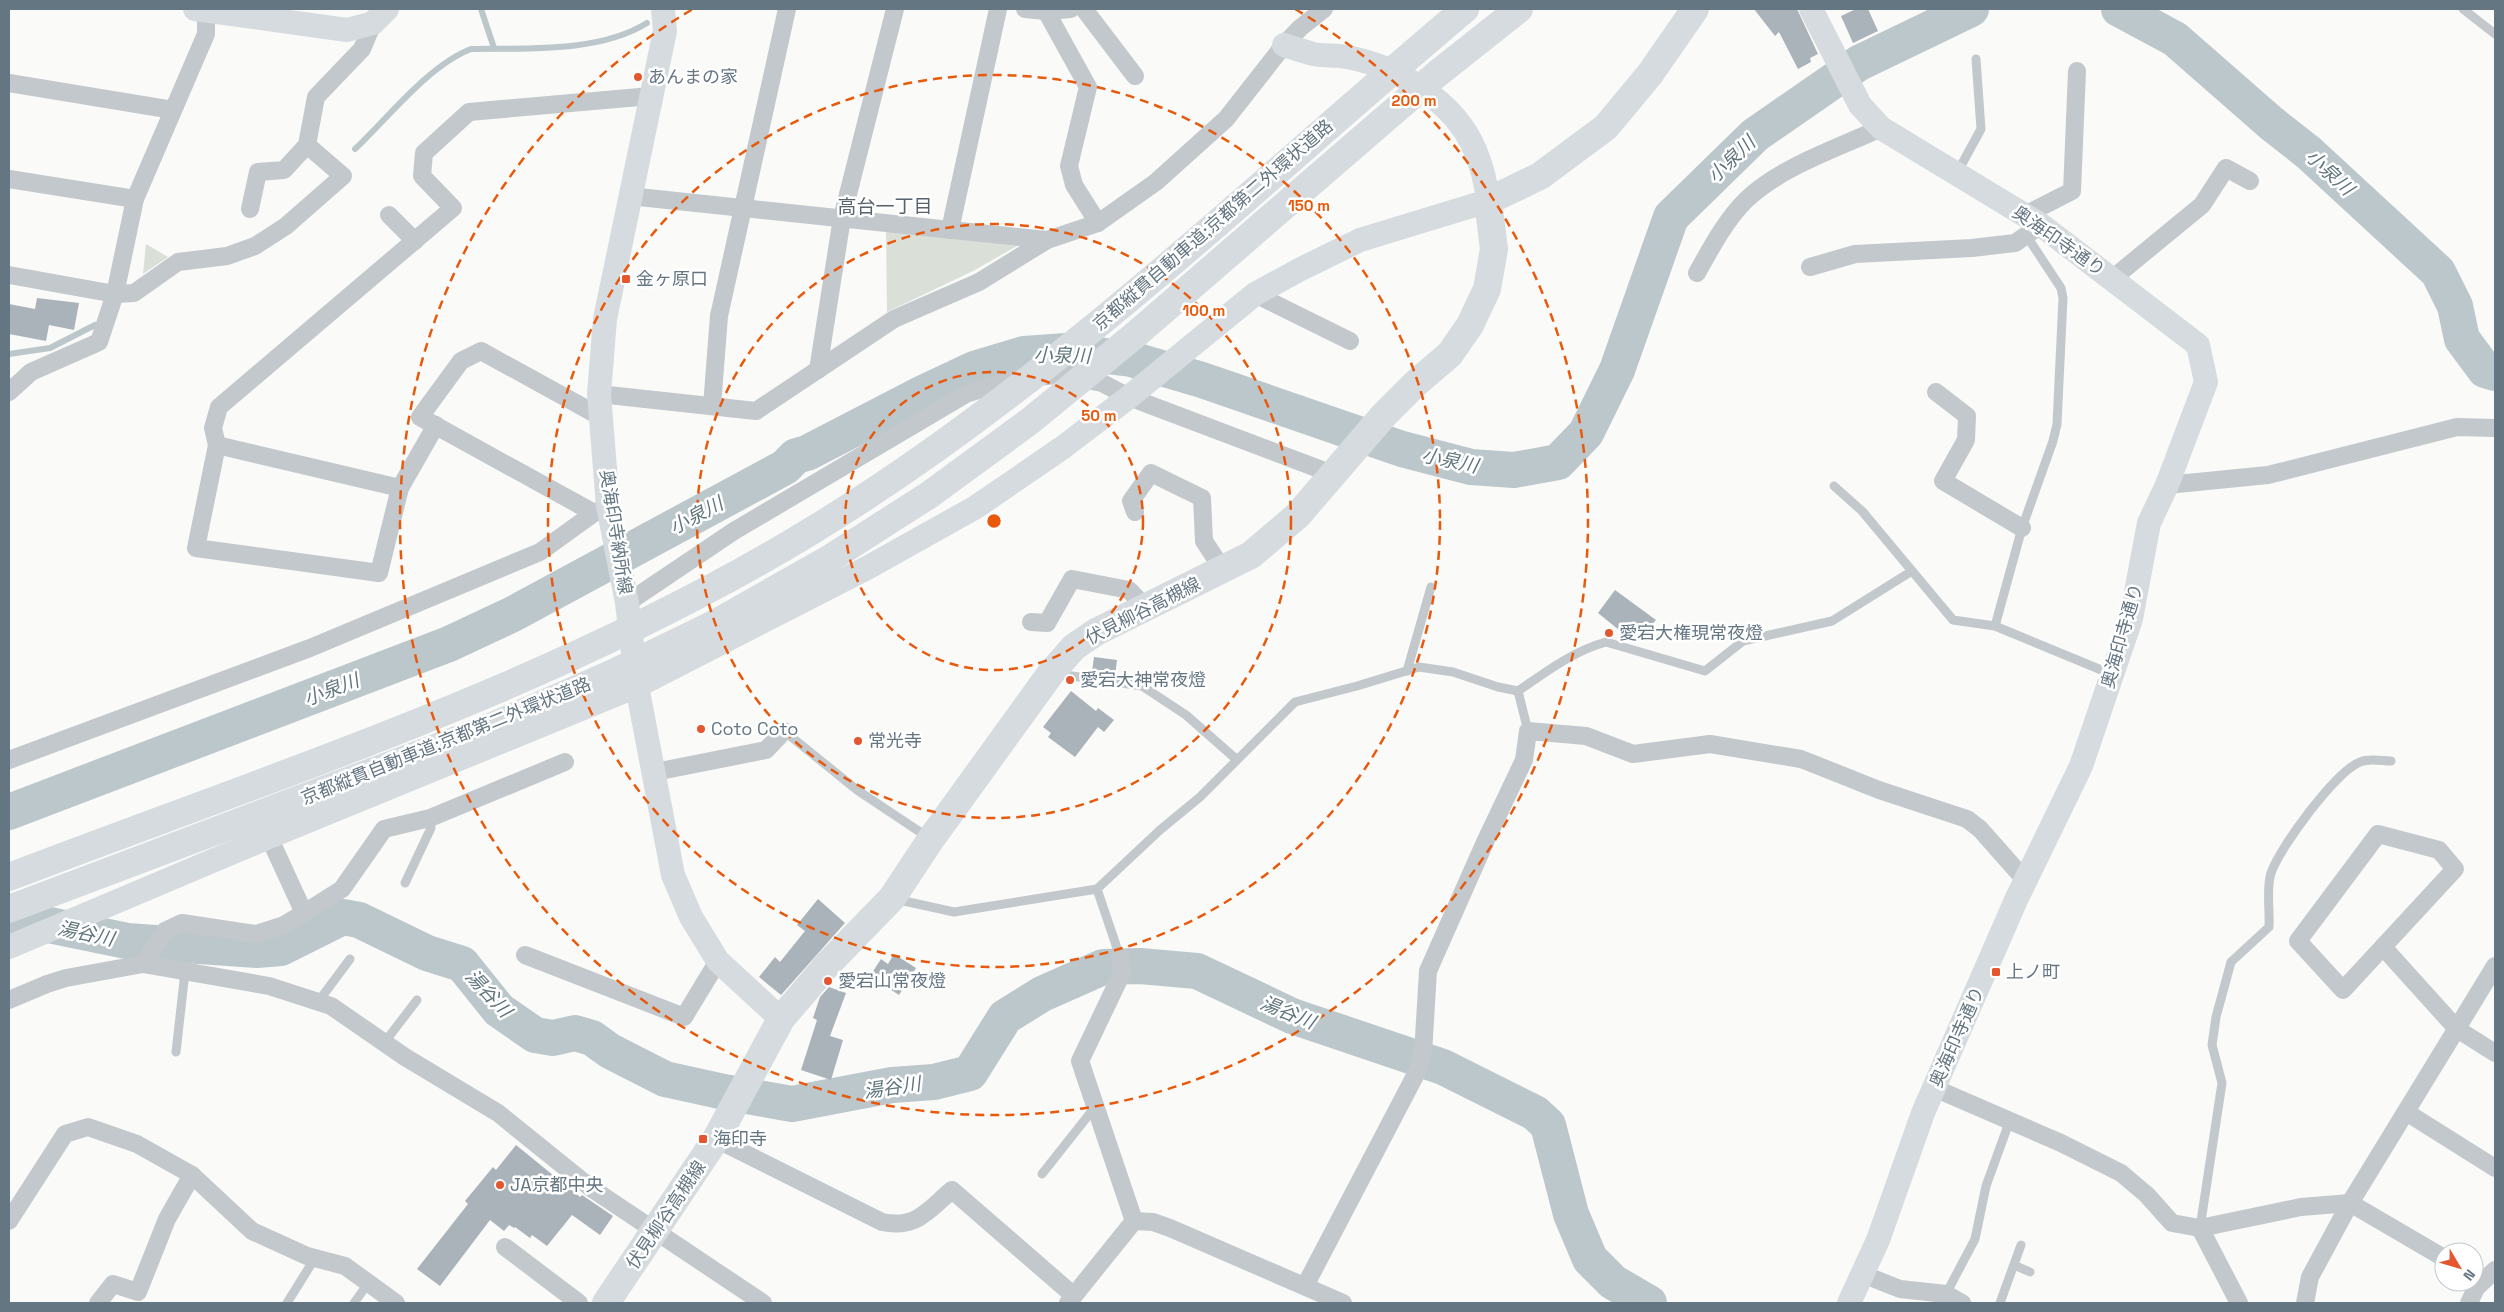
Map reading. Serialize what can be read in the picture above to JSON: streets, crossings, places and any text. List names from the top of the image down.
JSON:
{
  "streets": {
    "main road": ["京都縦貫自動車道;京都第二外環状道路", "伏見柳谷高槻線"],
    "street": ["奥海印寺通り", "奥海印寺納所線"]
  },
  "crossings": [
    ["奥海印寺納所線", "伏見柳谷高槻線"]
  ],
  "districts": ["高台一丁目"],
  "water": ["小泉川", "湯谷川"],
  "places": {
    "other": [
      "あんまの家",
      "愛宕大権現常夜燈",
      "愛宕大神常夜燈",
      "Coto Coto",
      "常光寺",
      "愛宕山常夜燈",
      "JA京都中央"
    ],
    "transit": ["金ヶ原口", "上ノ町", "海印寺"]
  },
  "north": "bottom right",
  "rings": [
    "200 m",
    "150 m",
    "100 m",
    "50 m"
  ]
}
